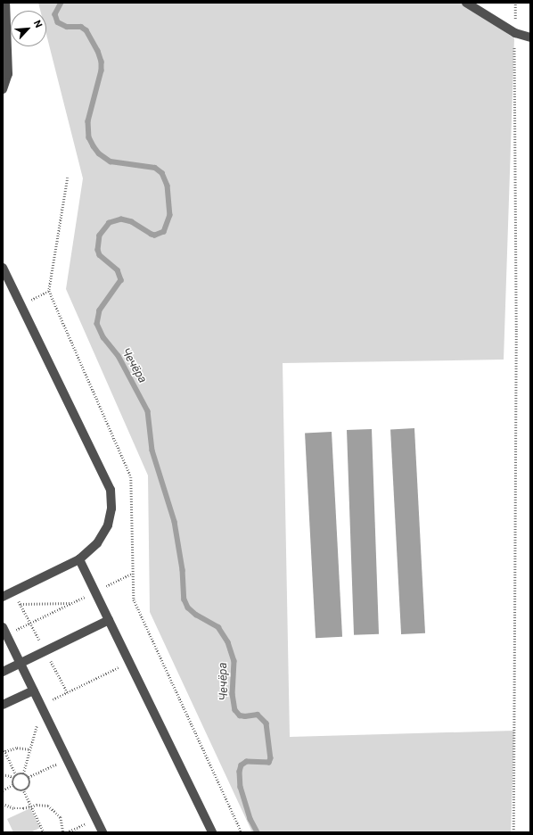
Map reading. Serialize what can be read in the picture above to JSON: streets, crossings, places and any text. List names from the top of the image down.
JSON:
{
  "water": ["Чечёра"],
  "north": "top right"
}
